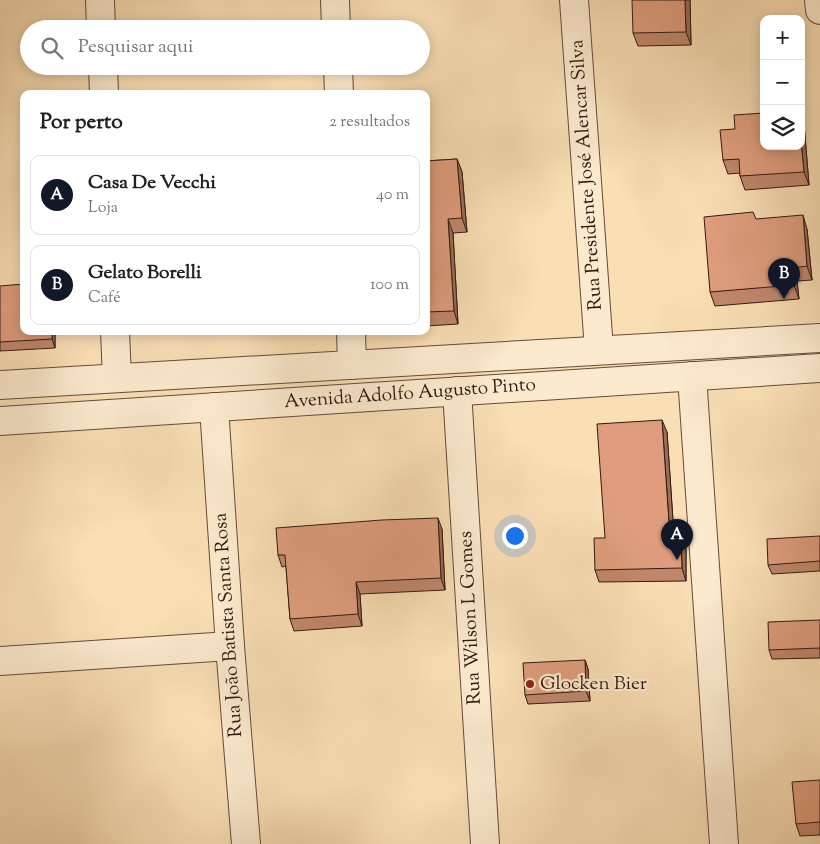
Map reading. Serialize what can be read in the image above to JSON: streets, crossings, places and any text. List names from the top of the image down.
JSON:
{
  "streets": {
    "street": [
      "Rua Presidente José Alencar Silva",
      "Avenida Adolfo Augusto Pinto",
      "Rua Wilson L Gomes",
      "Rua João Batista Santa Rosa"
    ]
  },
  "crossings": [
    ["Rua Presidente José Alencar Silva", "Avenida Adolfo Augusto Pinto"],
    ["Avenida Adolfo Augusto Pinto", "Rua Wilson L Gomes"],
    ["Avenida Adolfo Augusto Pinto", "Rua João Batista Santa Rosa"]
  ],
  "places": ["Glocken Bier"],
  "page": {
    "map_buttons": ["+", "−"],
    "search": "Pesquisar aqui",
    "heading": ["Por perto", "2 resultados"],
    "list": [
      {
        "mark": "A",
        "name": "Casa De Vecchi",
        "note": "Loja",
        "value": "40 m"
      },
      {
        "mark": "B",
        "name": "Gelato Borelli",
        "note": "Café",
        "value": "100 m"
      }
    ],
    "pins": ["B", "A"]
  }
}
